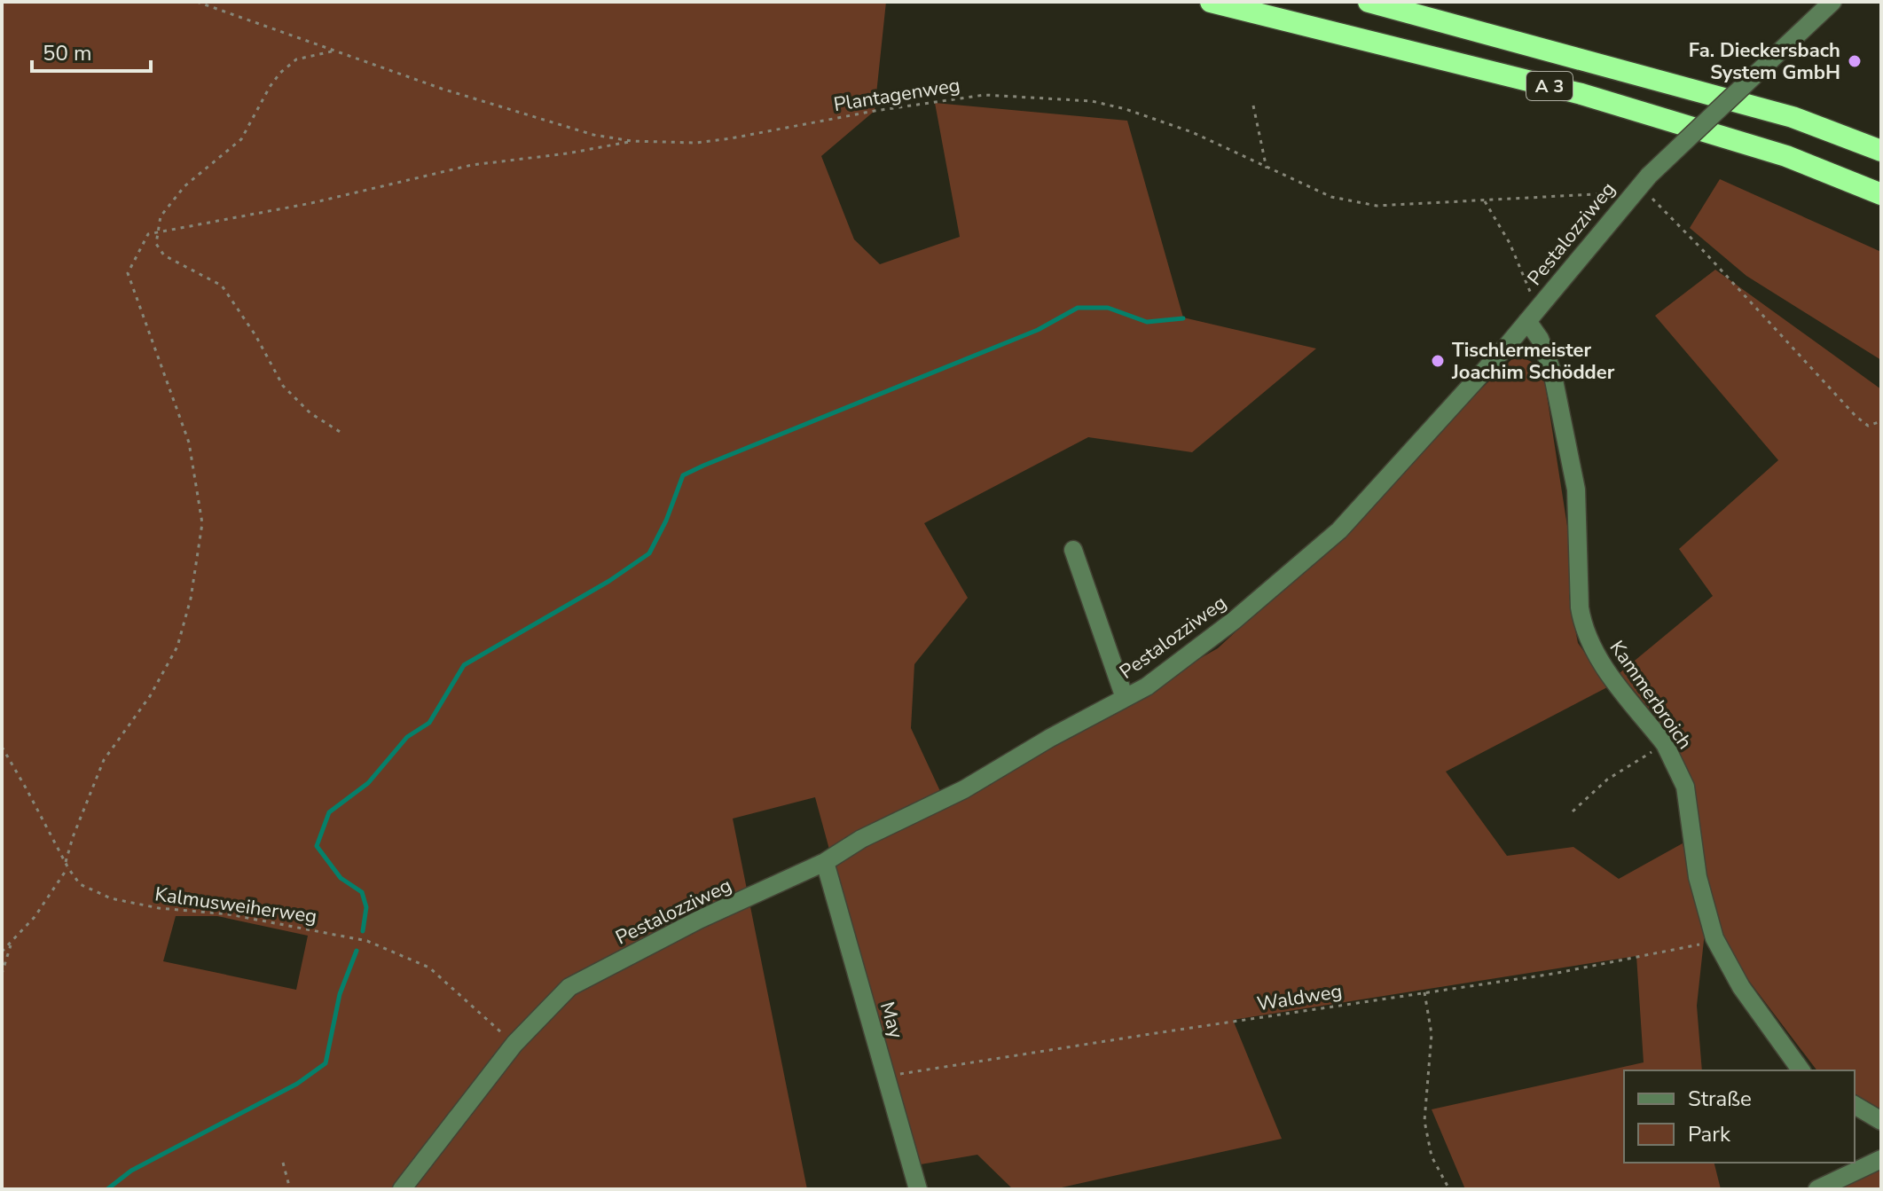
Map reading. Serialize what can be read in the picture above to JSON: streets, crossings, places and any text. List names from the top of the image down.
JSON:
{
  "streets": {
    "highway": ["A 3"],
    "street": ["Pestalozziweg", "Kammerbroich", "May"],
    "path": ["Plantagenweg", "Kalmusweiherweg", "Waldweg"]
  },
  "crossings": [
    ["Plantagenweg", "Pestalozziweg"],
    ["Pestalozziweg", "Kammerbroich"],
    ["Pestalozziweg", "Kalmusweiherweg"],
    ["Pestalozziweg", "May"],
    ["Kammerbroich", "Waldweg"],
    ["Waldweg", "May"]
  ],
  "places": ["Fa. Dieckersbach System GmbH", "Tischlermeister Joachim Schödder"],
  "legend": ["Straße", "Park"],
  "scale_bar": "50 m"
}
